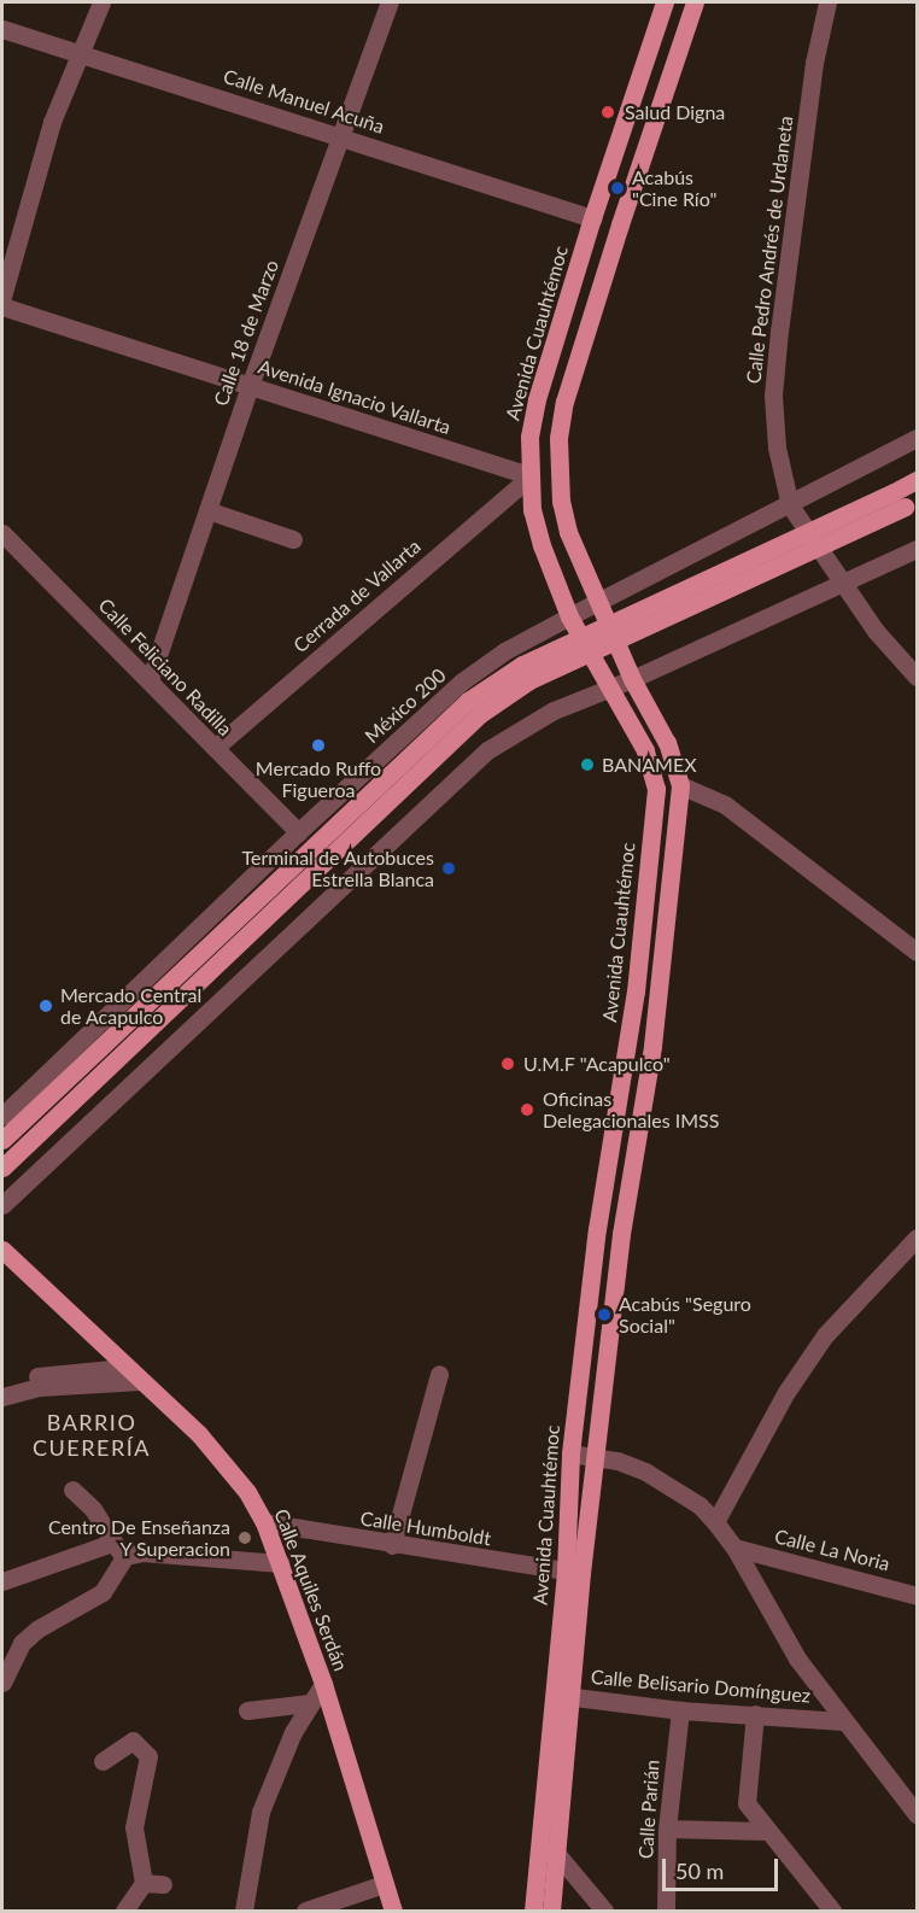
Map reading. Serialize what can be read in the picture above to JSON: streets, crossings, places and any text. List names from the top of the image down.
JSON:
{
  "streets": {
    "main road": ["Avenida Cuauhtémoc", "México 200", "Calle Aquiles Serdán"],
    "street": [
      "Calle Manuel Acuña",
      "Calle Pedro Andrés de Urdaneta",
      "Calle 18 de Marzo",
      "Avenida Ignacio Vallarta",
      "Cerrada de Vallarta",
      "Calle Feliciano Radilla",
      "Calle Humboldt",
      "Calle La Noria",
      "Calle Belisario Domínguez",
      "Calle Parián"
    ]
  },
  "crossings": [
    ["Calle Manuel Acuña", "Calle 18 de Marzo"],
    ["Calle Manuel Acuña", "Avenida Cuauhtémoc"],
    ["Calle Pedro Andrés de Urdaneta", "México 200"],
    ["Calle 18 de Marzo", "Avenida Ignacio Vallarta"],
    ["Calle 18 de Marzo", "Calle Feliciano Radilla"],
    ["Avenida Cuauhtémoc", "Avenida Ignacio Vallarta"],
    ["Avenida Cuauhtémoc", "Cerrada de Vallarta"],
    ["Avenida Cuauhtémoc", "México 200"],
    ["Avenida Cuauhtémoc", "Calle Humboldt"],
    ["Avenida Cuauhtémoc", "Calle Belisario Domínguez"],
    ["Avenida Ignacio Vallarta", "Cerrada de Vallarta"],
    ["Cerrada de Vallarta", "Calle Feliciano Radilla"],
    ["Calle Feliciano Radilla", "México 200"],
    ["Calle Humboldt", "Calle Aquiles Serdán"],
    ["Calle Belisario Domínguez", "Calle Parián"]
  ],
  "districts": ["BARRIO CUERERÍA"],
  "places": [
    "Salud Digna",
    "Acabús \"Cine Río\"",
    "Mercado Ruffo Figueroa",
    "BANAMEX",
    "Terminal de Autobuces Estrella Blanca",
    "Mercado Central de Acapulco",
    "U.M.F \"Acapulco\"",
    "Oficinas Delegacionales IMSS",
    "Acabús \"Seguro Social\"",
    "Centro De Enseñanza Y Superacion"
  ],
  "scale_bar": "50 m"
}
